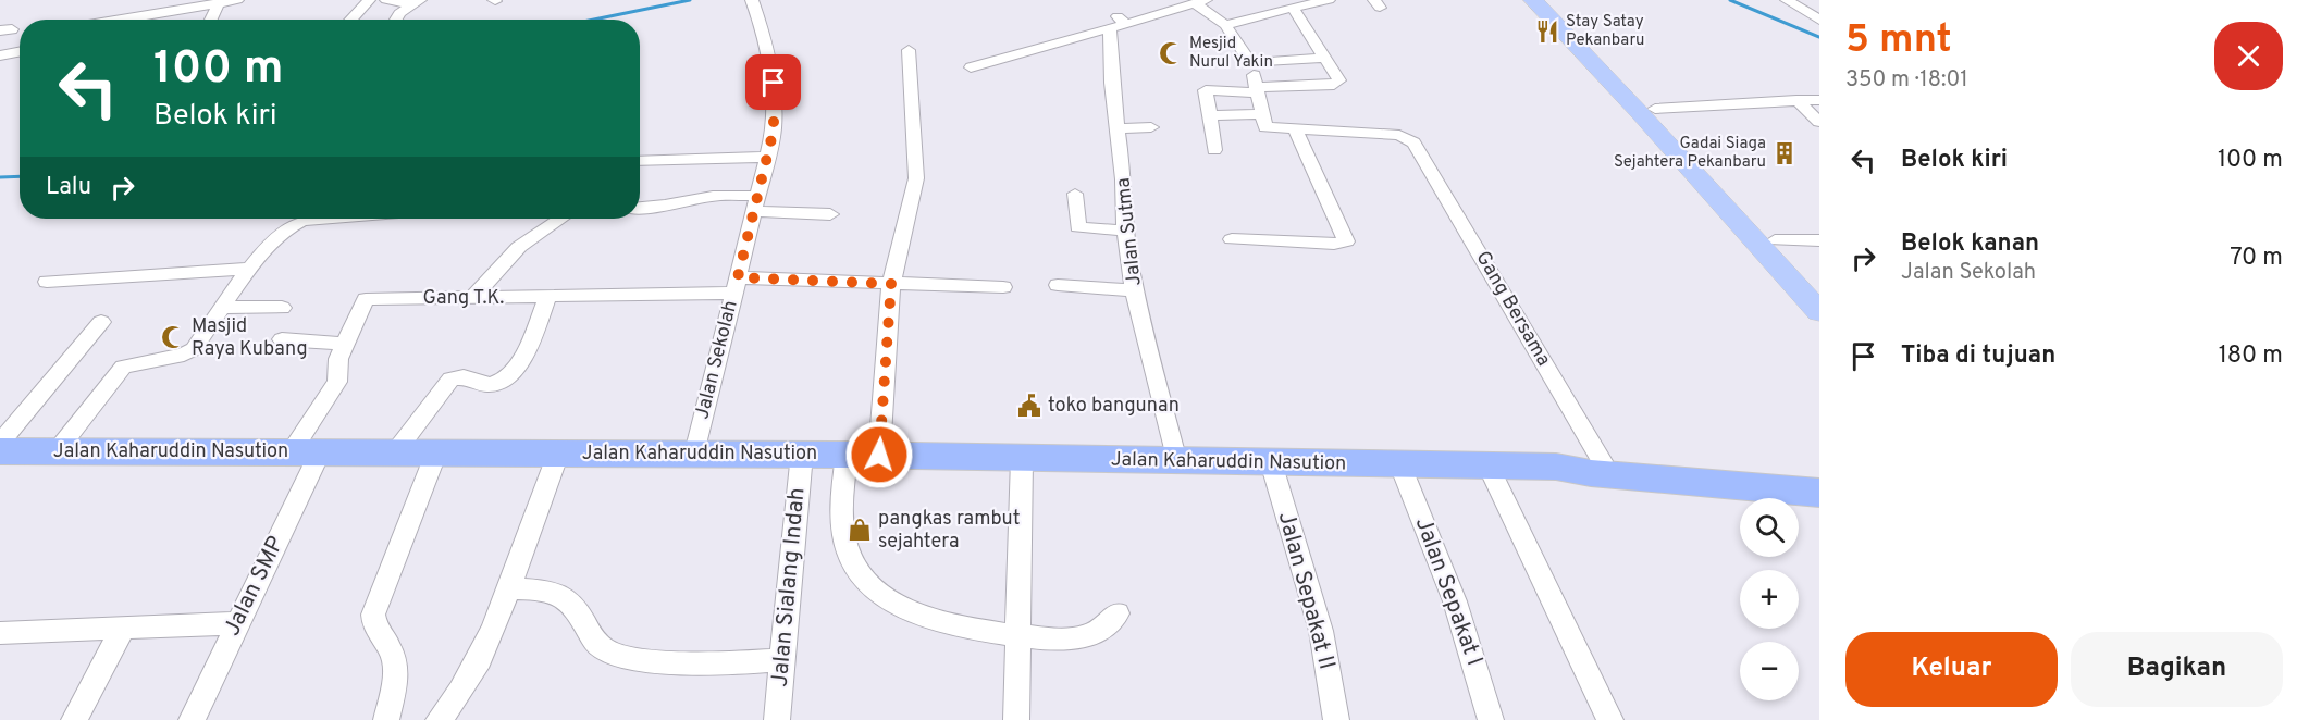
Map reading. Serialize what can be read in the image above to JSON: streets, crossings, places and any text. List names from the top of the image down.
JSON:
{
  "streets": {
    "highway": ["Jalan Kaharuddin Nasution"],
    "street": [
      "Jalan Sutma",
      "Gang T.K.",
      "Gang Bersama",
      "Jalan Sekolah",
      "Jalan SMP",
      "Jalan Sialang Indah",
      "Jalan Sepakat II",
      "Jalan Sepakat I"
    ]
  },
  "crossings": [
    ["Jalan Sutma", "Jalan Kaharuddin Nasution"],
    ["Gang T.K.", "Jalan Sekolah"],
    ["Gang T.K.", "Jalan Kaharuddin Nasution"],
    ["Gang T.K.", "Jalan SMP"],
    ["Gang Bersama", "Jalan Kaharuddin Nasution"],
    ["Jalan Sekolah", "Jalan Kaharuddin Nasution"],
    ["Jalan Kaharuddin Nasution", "Jalan SMP"],
    ["Jalan Kaharuddin Nasution", "Jalan Sialang Indah"],
    ["Jalan Kaharuddin Nasution", "Jalan Sepakat II"],
    ["Jalan Kaharuddin Nasution", "Jalan Sepakat I"]
  ],
  "places": {
    "restaurant": ["Stay Satay Pekanbaru"],
    "mosque": ["Mesjid Nurul Yakin", "Masjid Raya Kubang"],
    "building": ["Gadai Siaga Sejahtera Pekanbaru"],
    "public building": ["toko bangunan"],
    "shop": ["pangkas rambut sejahtera"]
  },
  "page": {
    "heading": ["5 mnt", "350 m · 18:01"],
    "turn": ["100 m", "Belok kiri"],
    "list": [
      {
        "name": "Belok kiri",
        "value": "100 m"
      },
      {
        "name": "Belok kanan",
        "note": "Jalan Sekolah",
        "value": "70 m"
      },
      {
        "name": "Tiba di tujuan",
        "value": "180 m"
      }
    ],
    "then": "Lalu",
    "map_buttons": ["+", "−"],
    "buttons": ["Keluar", "Bagikan"]
  }
}
